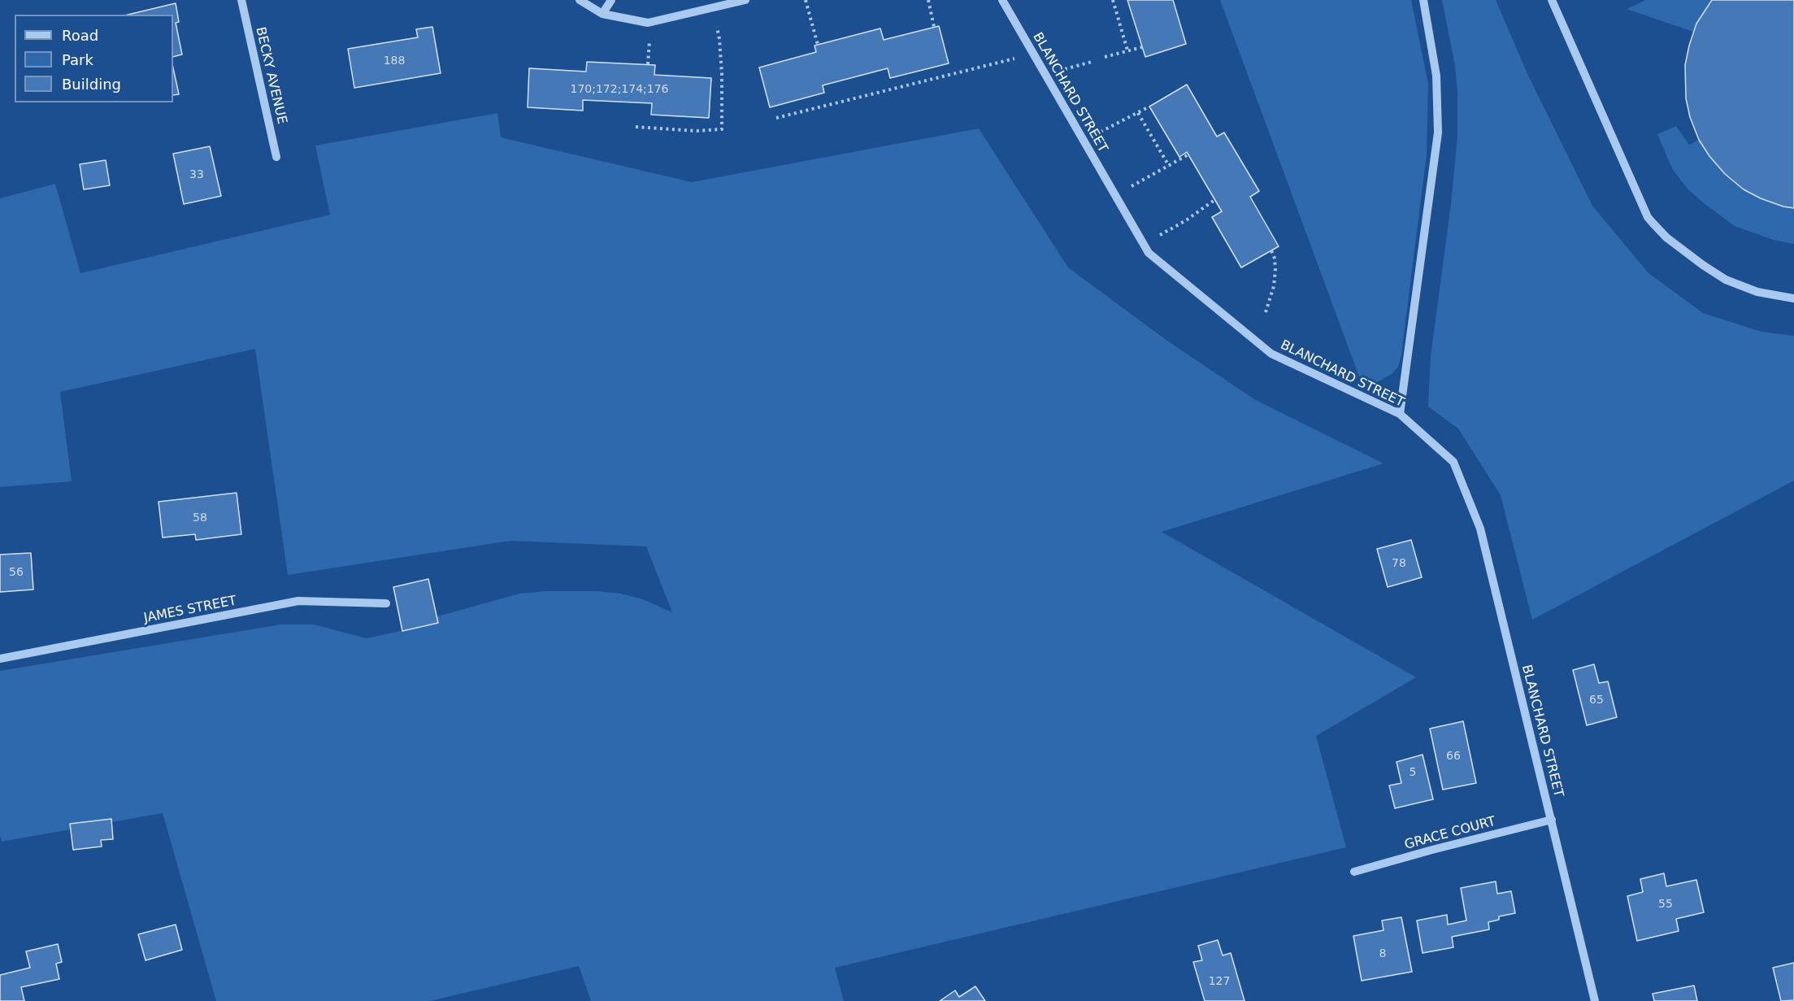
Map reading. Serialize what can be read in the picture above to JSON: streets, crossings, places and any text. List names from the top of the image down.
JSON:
{
  "streets": {
    "street": [
      "BECKY AVENUE",
      "BLANCHARD STREET",
      "JAMES STREET",
      "GRACE COURT"
    ]
  },
  "crossings": [
    ["BLANCHARD STREET", "GRACE COURT"]
  ],
  "house_numbers": [
    "188",
    "170;172;174;176",
    "33",
    "58",
    "78",
    "56",
    "65",
    "66",
    "5",
    "55",
    "8",
    "127"
  ],
  "legend": ["Road", "Park", "Building"]
}
